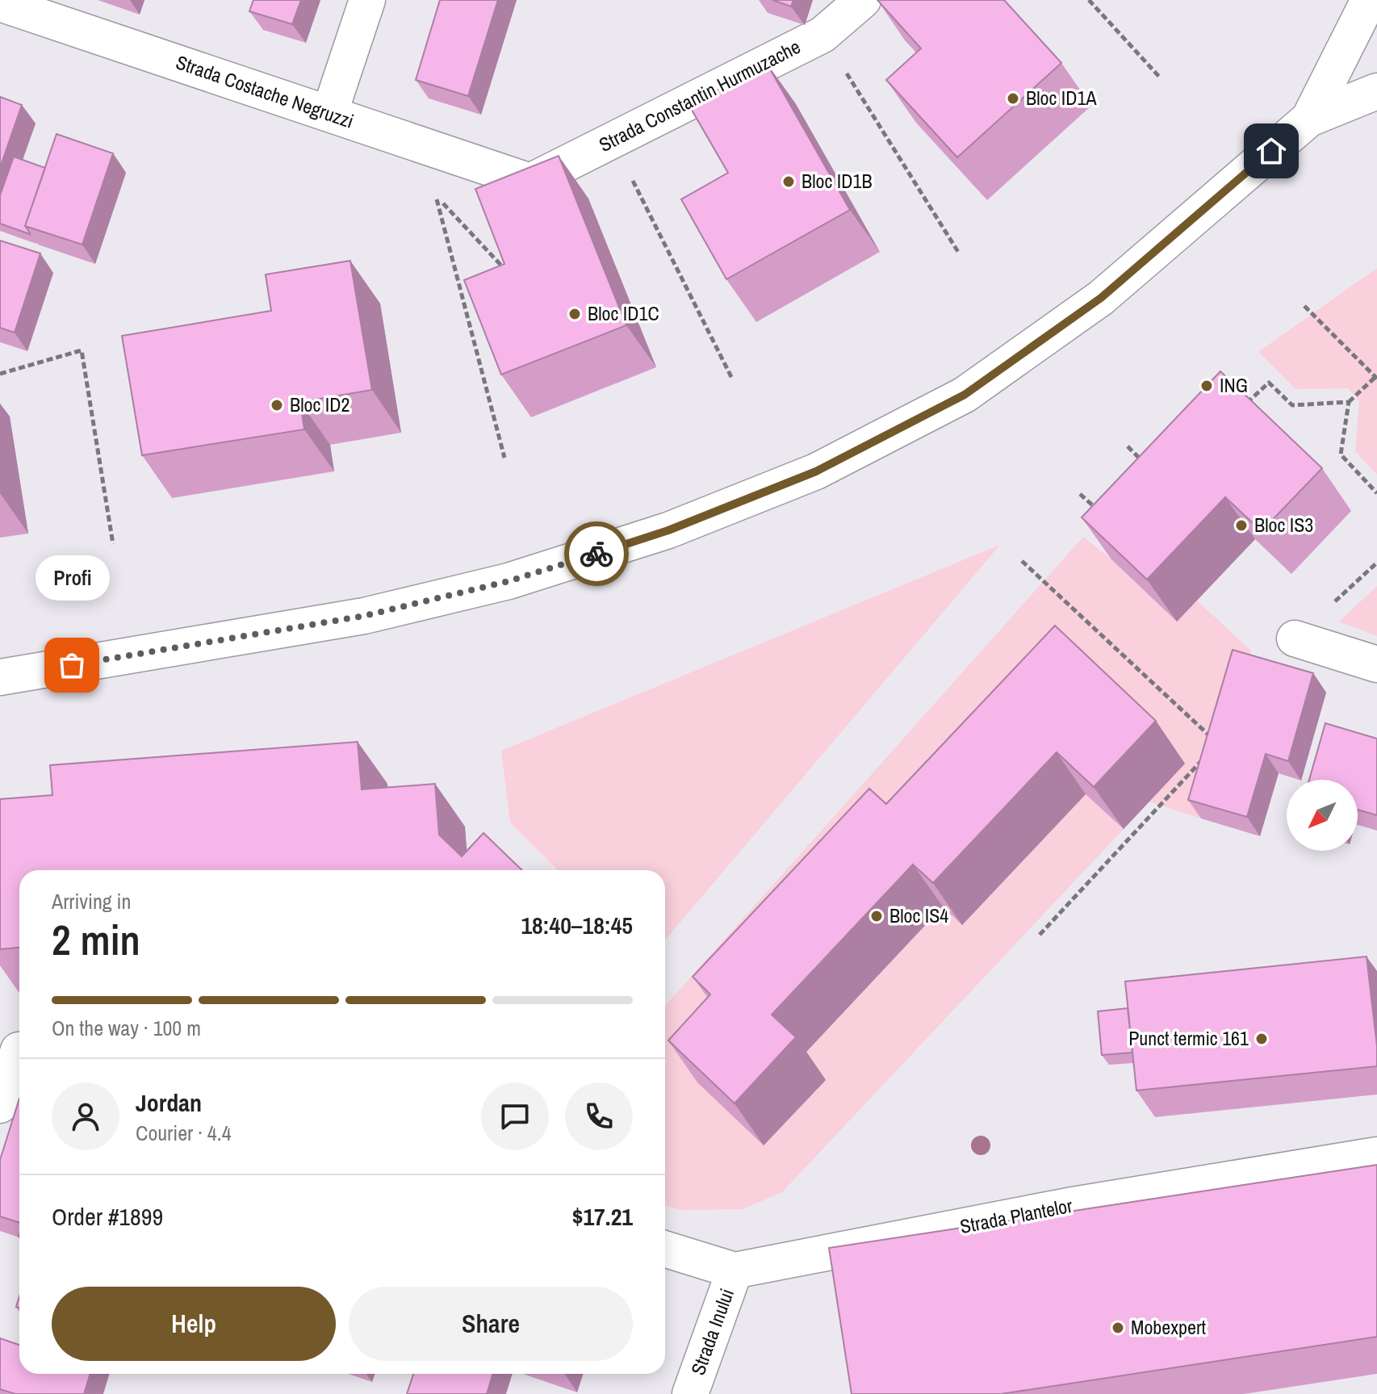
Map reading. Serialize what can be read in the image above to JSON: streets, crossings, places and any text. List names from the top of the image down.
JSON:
{
  "streets": {
    "street": [
      "Strada Costache Negruzzi",
      "Strada Constantin Hurmuzache",
      "Strada Plantelor",
      "Strada Inului"
    ]
  },
  "crossings": [
    ["Strada Costache Negruzzi", "Strada Constantin Hurmuzache"],
    ["Strada Plantelor", "Strada Inului"]
  ],
  "places": [
    "Bloc ID1A",
    "Bloc ID1B",
    "Bloc ID1C",
    "ING",
    "Bloc ID2",
    "Bloc IS3",
    "Profi",
    "Bloc IS4",
    "Punct termic 161",
    "Mobexpert"
  ],
  "north": "bottom left",
  "page": {
    "bubble": "Profi",
    "heading": ["2 min", "Arriving in", "18:40–18:45"],
    "panel": [
      "Jordan",
      "Courier · 4.4",
      "Order #1899",
      "$17.21"
    ],
    "bar": "On the way · 100 m",
    "buttons": ["Help", "Share"]
  }
}
